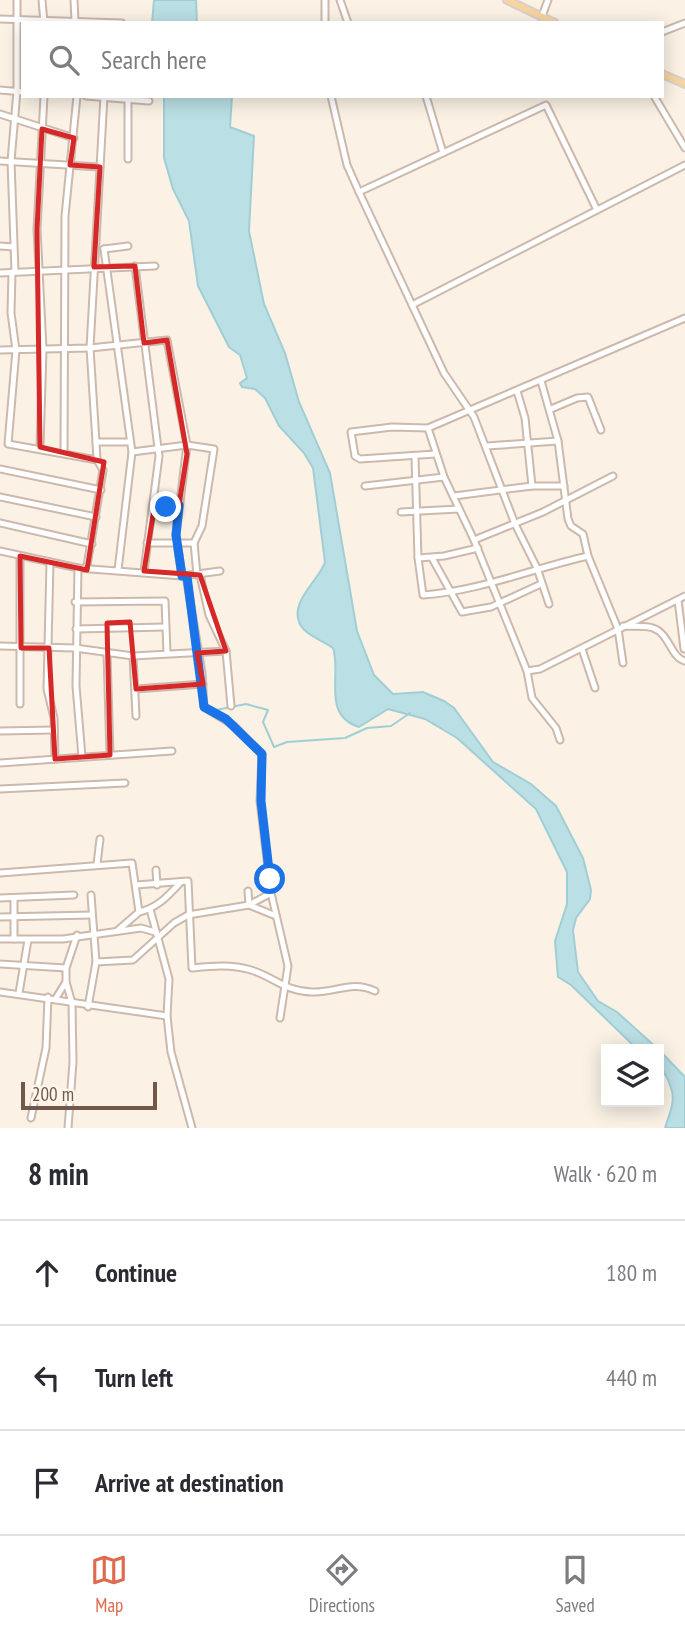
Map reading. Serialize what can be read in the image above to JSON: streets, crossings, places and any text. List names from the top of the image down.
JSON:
{
  "scale_bar": "200 m",
  "page": {
    "search": "Search here",
    "scale": "200 m",
    "heading": ["8 min", "Walk · 620 m"],
    "list": [
      ["Continue", "180 m"],
      ["Turn left", "440 m"],
      "Arrive at destination"
    ],
    "nav": ["Map", "Directions", "Saved"]
  }
}
